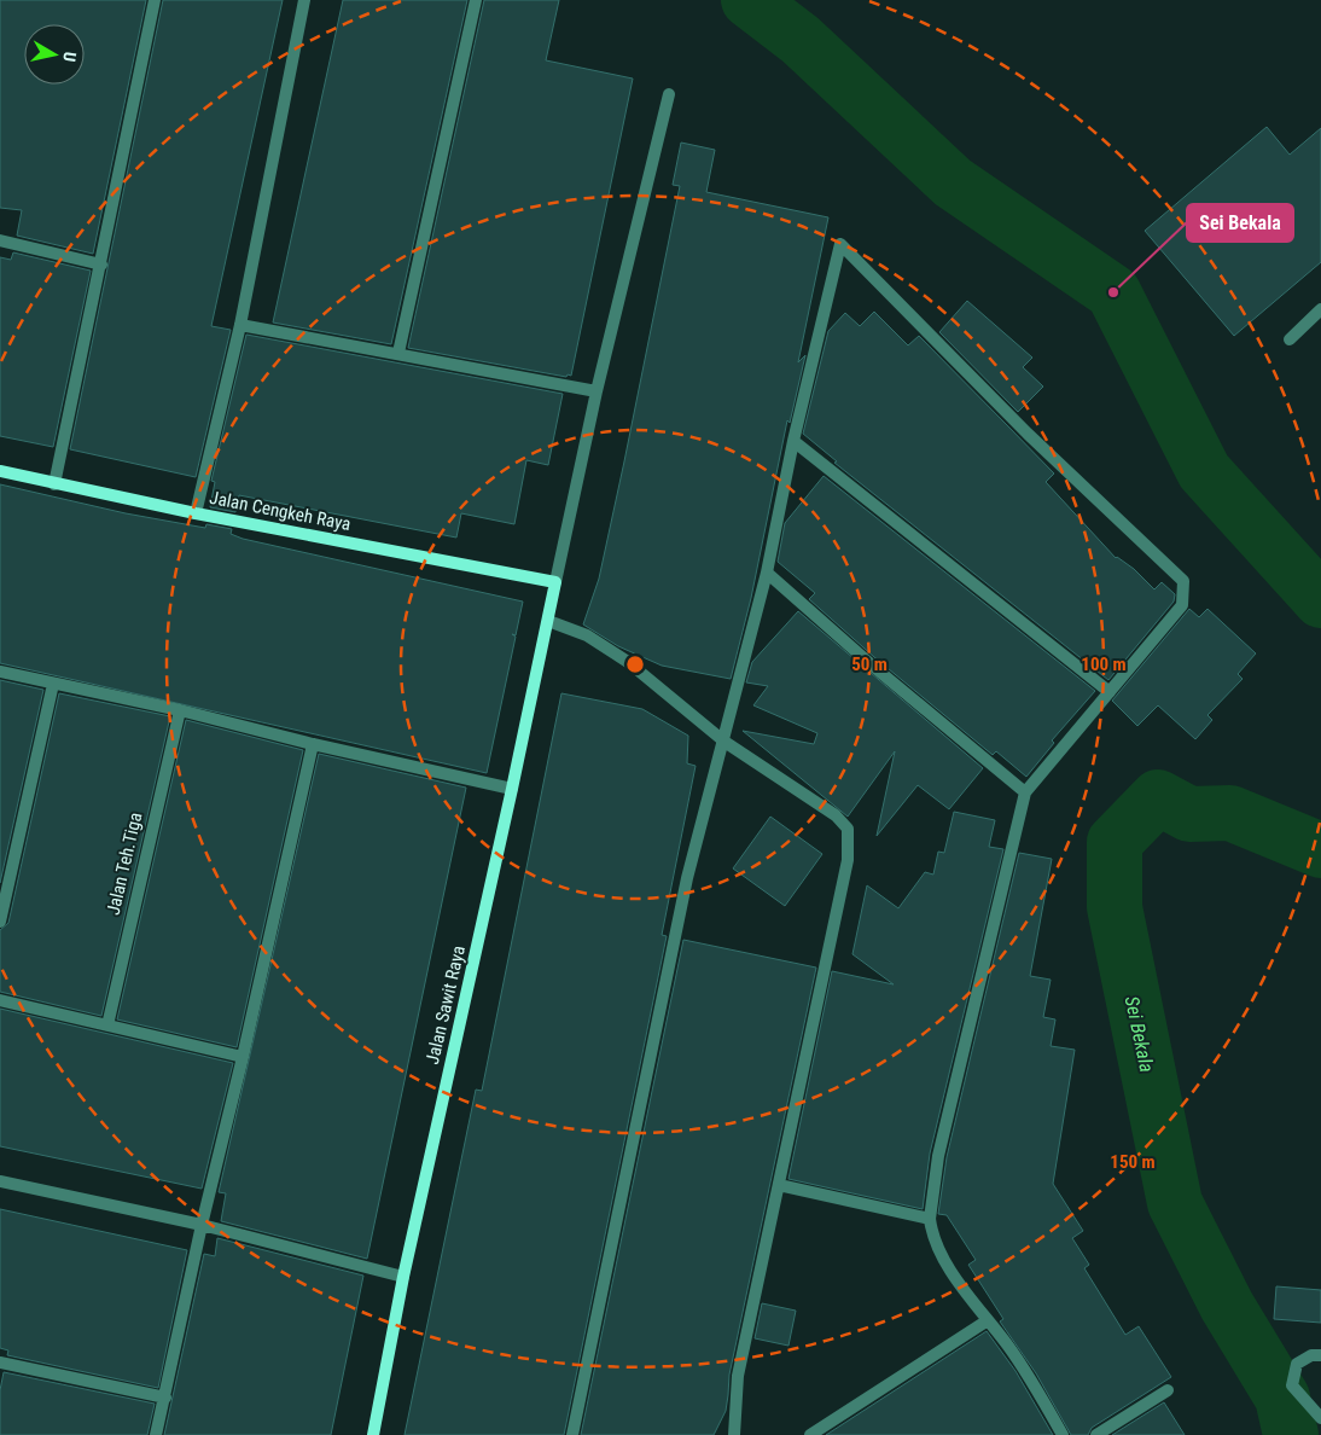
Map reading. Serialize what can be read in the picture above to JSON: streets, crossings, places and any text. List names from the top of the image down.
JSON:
{
  "streets": {
    "street": ["Jalan Cengkeh Raya", "Jalan Teh.Tiga", "Jalan Sawit Raya"]
  },
  "crossings": [
    ["Jalan Cengkeh Raya", "Jalan Sawit Raya"]
  ],
  "water": ["Sei Bekala"],
  "places": ["Sei Bekala"],
  "north": "right",
  "rings": ["50 m", "100 m", "150 m"]
}
